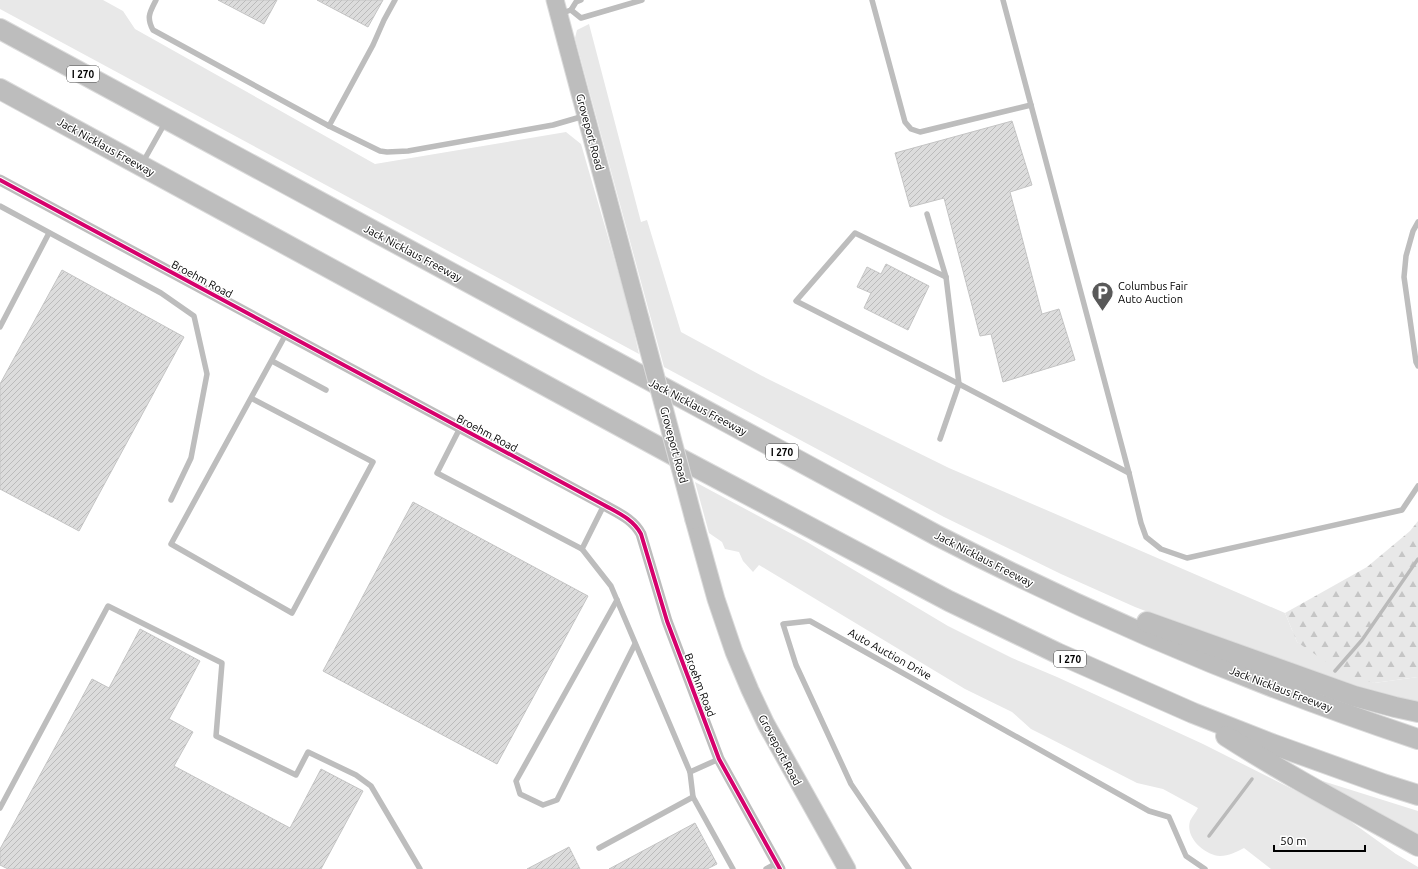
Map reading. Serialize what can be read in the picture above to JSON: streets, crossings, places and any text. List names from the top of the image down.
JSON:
{
  "streets": {
    "highway": ["I 270", "Jack Nicklaus Freeway"],
    "main road": ["Groveport Road"],
    "street": ["Broehm Road"],
    "lane": ["Auto Auction Drive"]
  },
  "places": {
    "parking": ["Columbus Fair Auto Auction"]
  },
  "scale_bar": "50 m"
}
